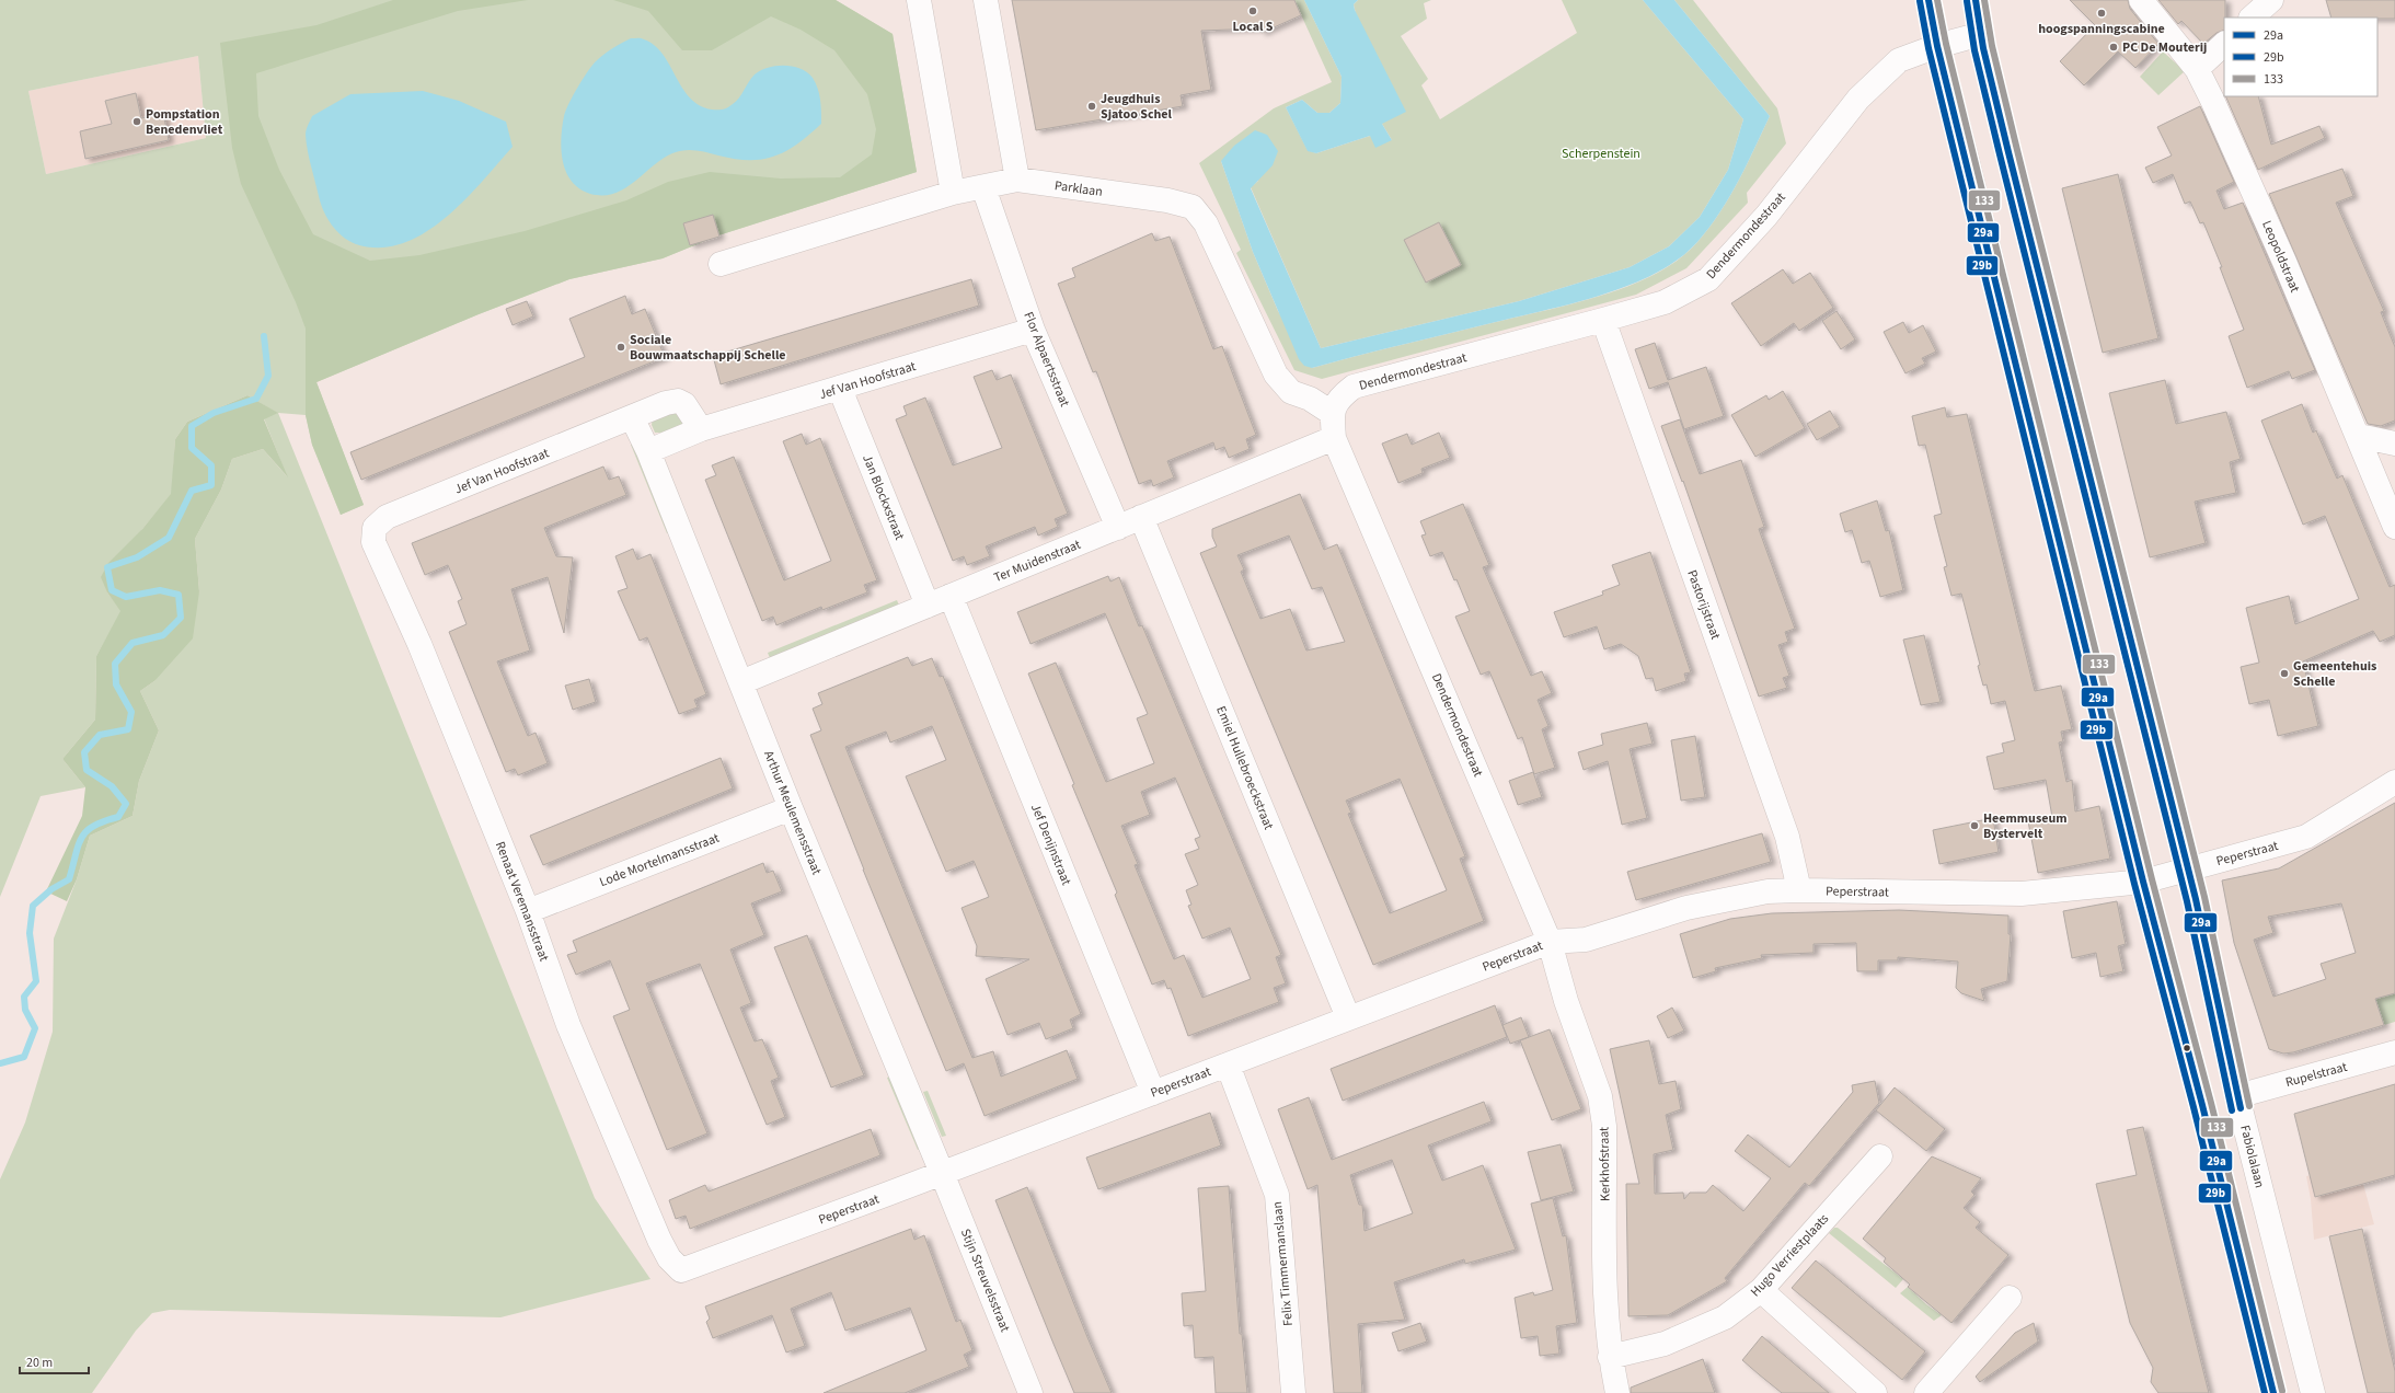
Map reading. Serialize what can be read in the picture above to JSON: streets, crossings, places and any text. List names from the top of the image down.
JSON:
{
  "streets": {
    "street": [
      "Parklaan",
      "Dendermondestraat",
      "Leopoldstraat",
      "Flor Alpaertsstraat",
      "Jef Van Hoofstraat",
      "Jan Blockxstraat",
      "Ter Muidenstraat",
      "Pastorijstraat",
      "Emiel Hullebroeckstraat",
      "Arthur Meulemensstraat",
      "Jef Denijnstraat",
      "Peperstraat",
      "Lode Mortelmansstraat",
      "Renaat Veremansstraat",
      "Rupelstraat",
      "Fabiolalaan",
      "Kerkhofstraat",
      "Hugo Verriestplaats",
      "Felix Timmermanslaan",
      "Stijn Streuvelsstraat"
    ]
  },
  "crossings": [
    ["Parklaan", "Dendermondestraat"],
    ["Parklaan", "Flor Alpaertsstraat"],
    ["Dendermondestraat", "Ter Muidenstraat"],
    ["Dendermondestraat", "Pastorijstraat"],
    ["Dendermondestraat", "Peperstraat"],
    ["Dendermondestraat", "Fabiolalaan"],
    ["Dendermondestraat", "Kerkhofstraat"],
    ["Flor Alpaertsstraat", "Jef Van Hoofstraat"],
    ["Flor Alpaertsstraat", "Ter Muidenstraat"],
    ["Jef Van Hoofstraat", "Jan Blockxstraat"],
    ["Jef Van Hoofstraat", "Arthur Meulemensstraat"],
    ["Jef Van Hoofstraat", "Renaat Veremansstraat"],
    ["Jan Blockxstraat", "Ter Muidenstraat"],
    ["Ter Muidenstraat", "Emiel Hullebroeckstraat"],
    ["Ter Muidenstraat", "Arthur Meulemensstraat"],
    ["Ter Muidenstraat", "Jef Denijnstraat"],
    ["Pastorijstraat", "Peperstraat"],
    ["Emiel Hullebroeckstraat", "Peperstraat"],
    ["Arthur Meulemensstraat", "Peperstraat"],
    ["Arthur Meulemensstraat", "Lode Mortelmansstraat"],
    ["Arthur Meulemensstraat", "Stijn Streuvelsstraat"],
    ["Jef Denijnstraat", "Peperstraat"],
    ["Peperstraat", "Renaat Veremansstraat"],
    ["Peperstraat", "Fabiolalaan"],
    ["Peperstraat", "Kerkhofstraat"],
    ["Peperstraat", "Felix Timmermanslaan"],
    ["Peperstraat", "Stijn Streuvelsstraat"],
    ["Lode Mortelmansstraat", "Renaat Veremansstraat"],
    ["Rupelstraat", "Fabiolalaan"],
    ["Kerkhofstraat", "Hugo Verriestplaats"]
  ],
  "parks": ["Scherpenstein"],
  "places": [
    "Local S",
    "hoogspanningscabine",
    "PC De Mouterij",
    "Jeugdhuis Sjatoo Schel",
    "Pompstation Benedenvliet",
    "Sociale Bouwmaatschappij Schelle",
    "Gemeentehuis Schelle",
    "Heemmuseum Bystervelt"
  ],
  "lines": ["transit line 29a", "transit line 133", "transit line 29b"],
  "legend": ["29a", "29b", "133"],
  "scale_bar": "20 m"
}
